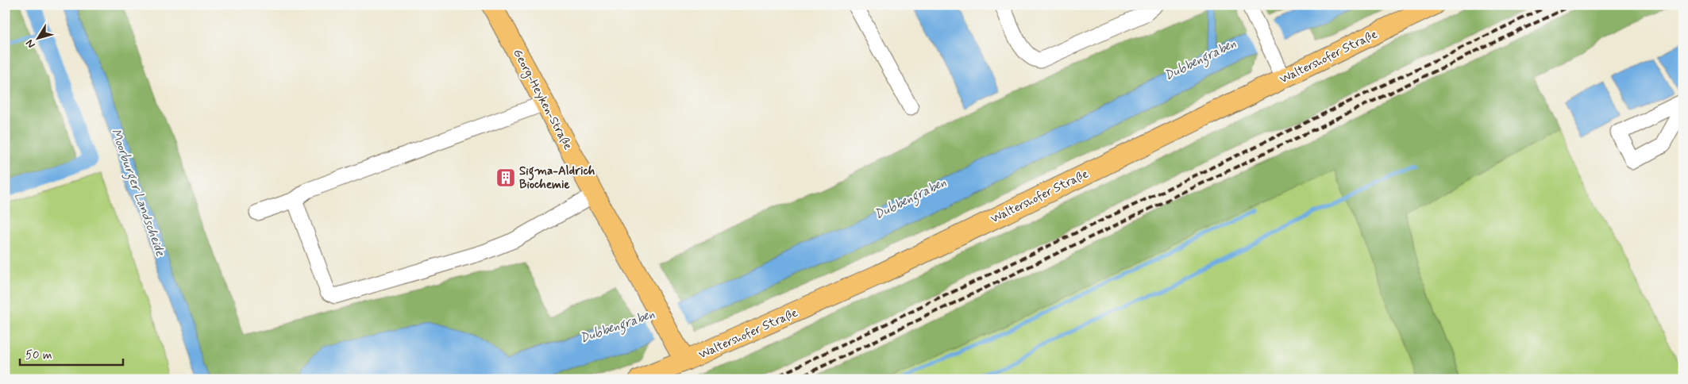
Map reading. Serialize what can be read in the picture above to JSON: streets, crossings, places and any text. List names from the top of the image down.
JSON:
{
  "streets": {
    "main road": ["Waltershofer Straße", "Georg-Heyken-Straße"]
  },
  "crossings": [
    ["Waltershofer Straße", "Georg-Heyken-Straße"]
  ],
  "water": ["Dubbengraben", "Moorburger Landscheide"],
  "places": {
    "building": ["Sigma-Aldrich Biochemie"]
  },
  "scale_bar": "50 m",
  "north": "bottom left"
}
